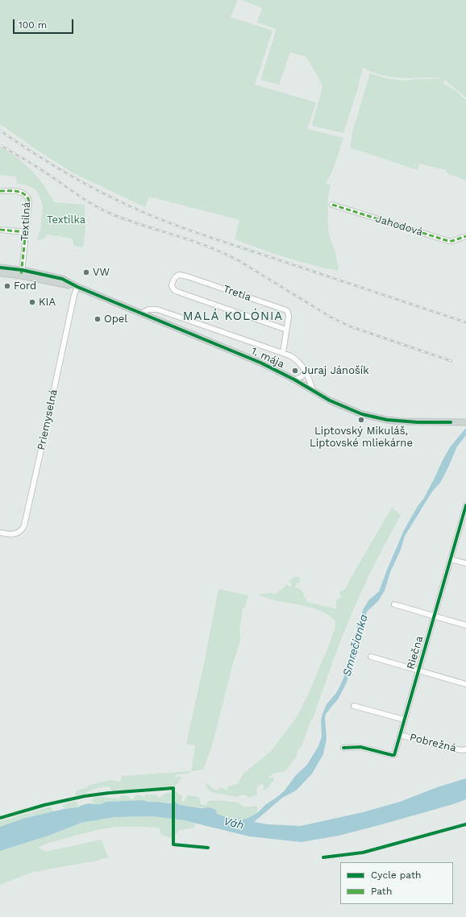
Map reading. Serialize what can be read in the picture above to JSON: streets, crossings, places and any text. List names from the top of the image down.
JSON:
{
  "streets": {
    "main road": ["1. mája"],
    "street": [
      "Textilná",
      "Jahodová",
      "Tretia",
      "Priemyselná",
      "Riečna",
      "Pobrežná"
    ]
  },
  "crossings": [
    ["Textilná", "1. mája"],
    ["1. mája", "Priemyselná"],
    ["Riečna", "Pobrežná"]
  ],
  "districts": ["MALÁ KOLÓNIA"],
  "water": ["Smrečianka", "Váh"],
  "parks": ["Textilka"],
  "places": [
    "VW",
    "Ford",
    "KIA",
    "Opel",
    "Juraj Jánošík",
    "Liptovský Mikuláš, Liptovské mliekárne"
  ],
  "legend": ["Cycle path", "Path"],
  "scale_bar": "100 m"
}
